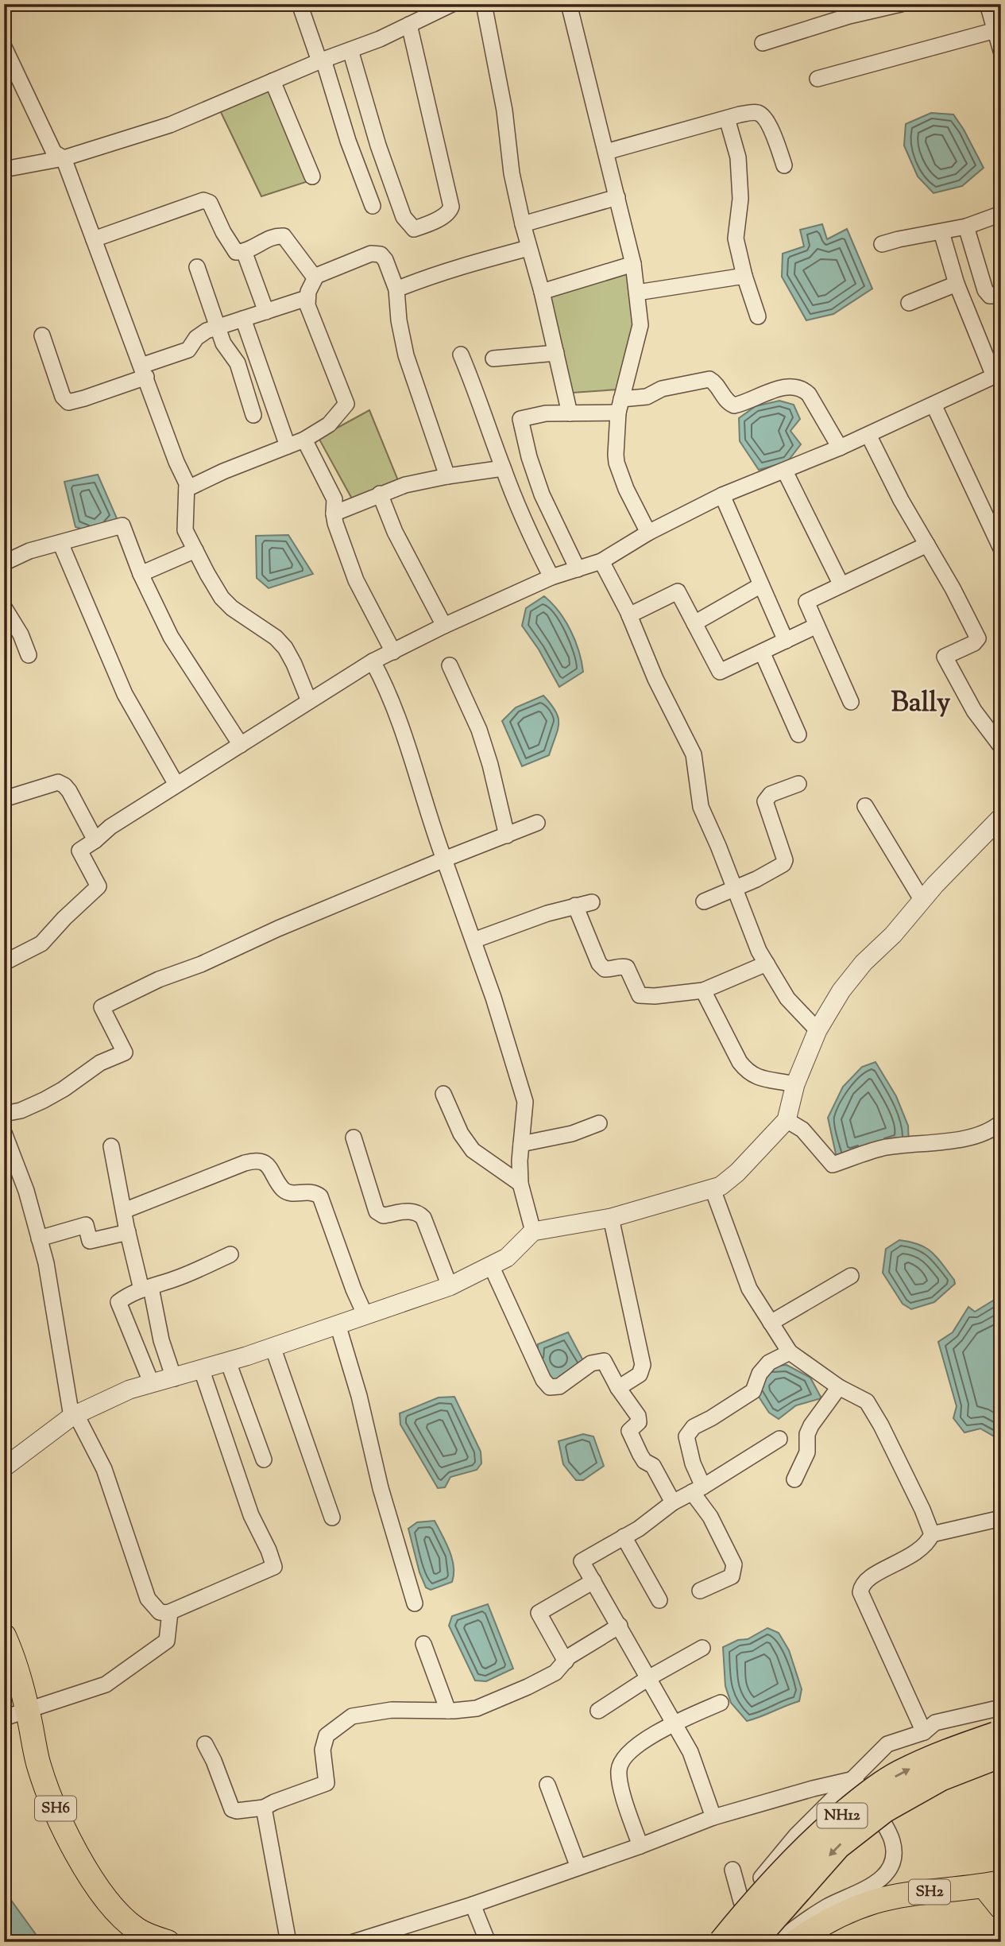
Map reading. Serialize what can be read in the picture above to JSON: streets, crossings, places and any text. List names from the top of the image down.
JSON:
{
  "streets": {
    "highway": ["NH12"],
    "main road": ["SH6", "SH2"]
  },
  "districts": ["Bally"]
}
